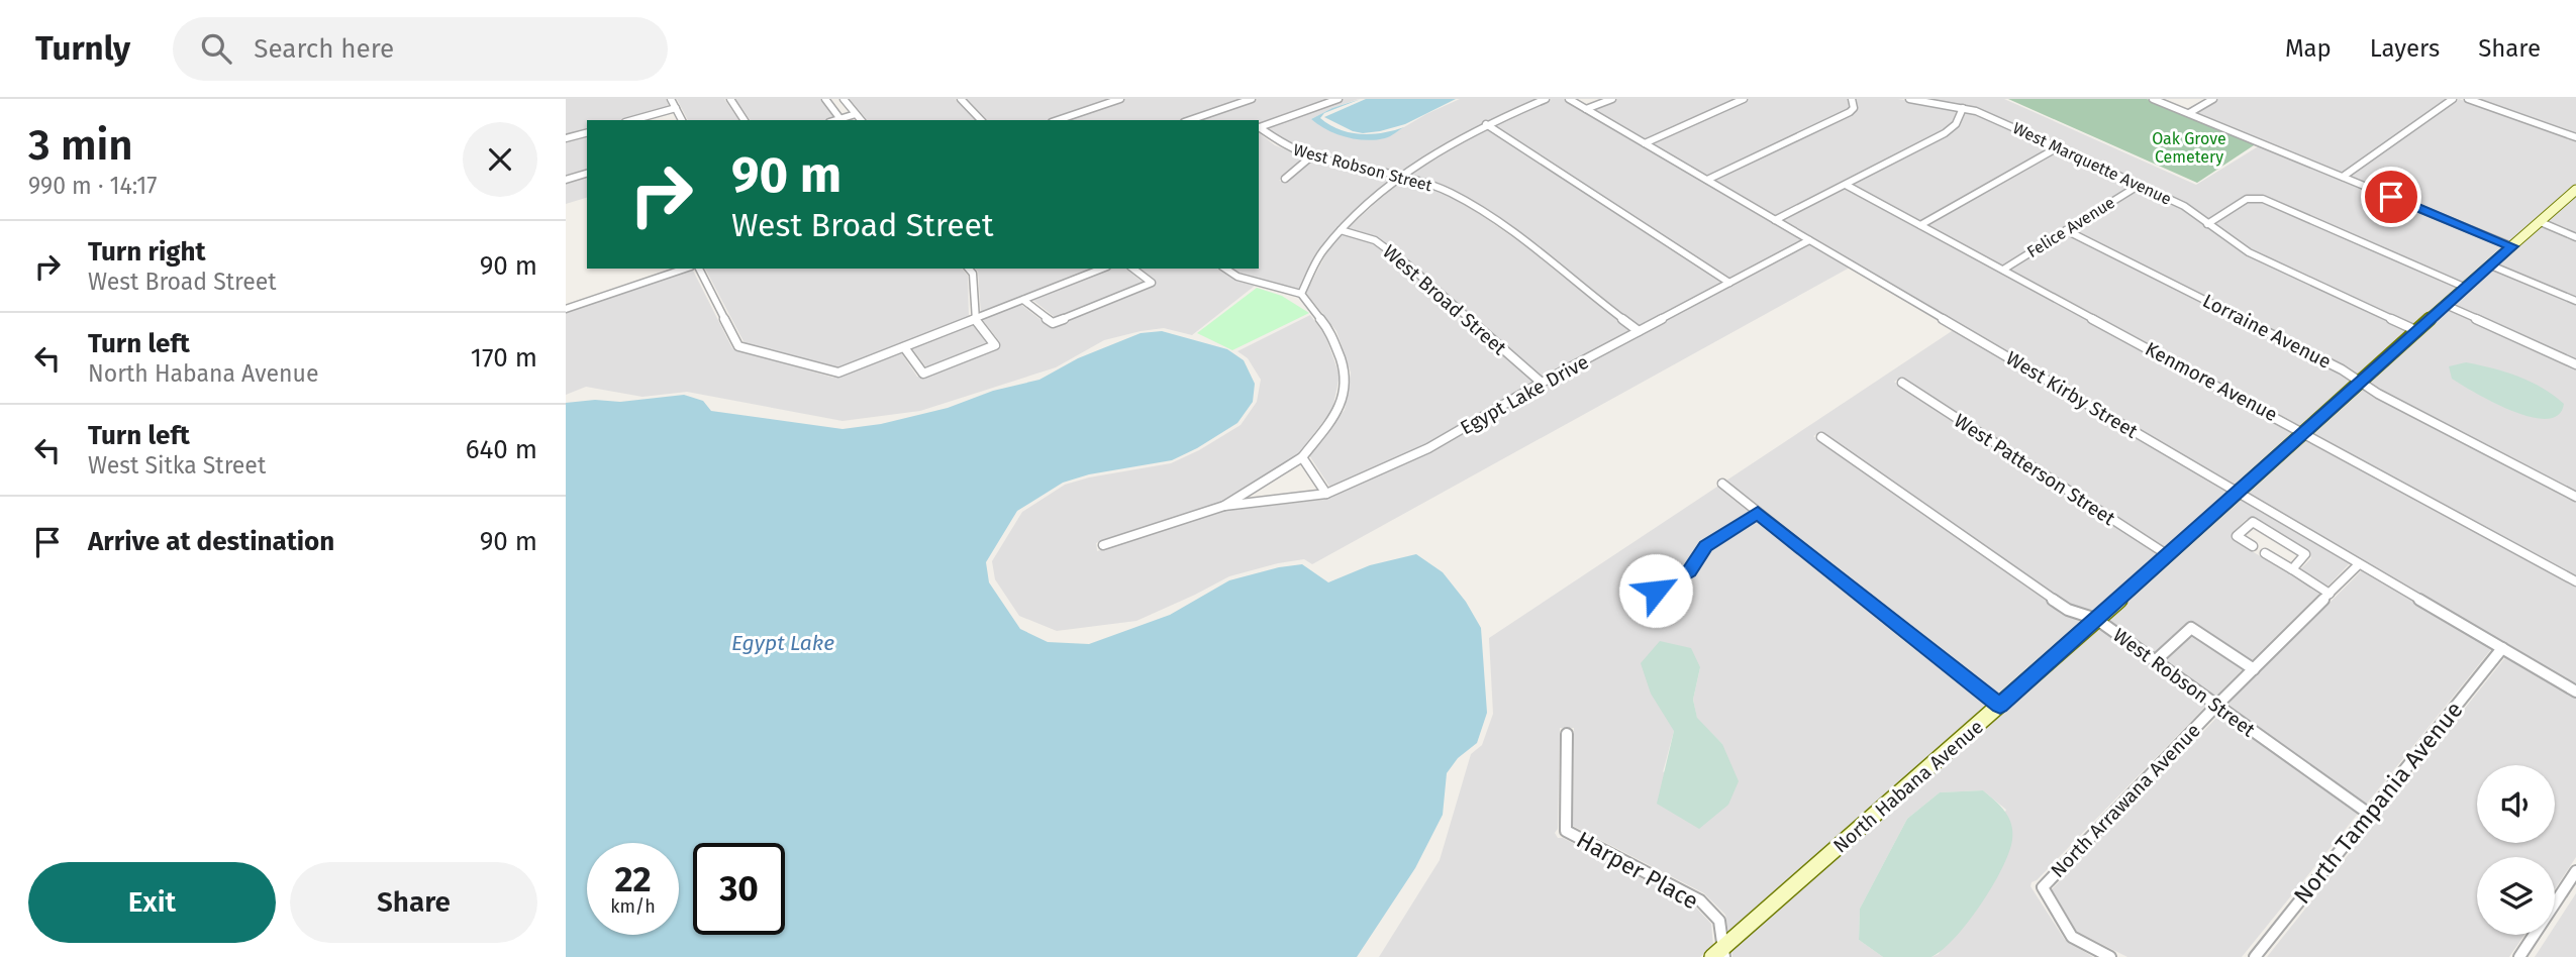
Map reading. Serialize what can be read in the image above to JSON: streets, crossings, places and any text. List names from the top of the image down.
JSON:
{
  "streets": {
    "street": [
      "West Marquette Avenue",
      "West Robson Street",
      "Felice Avenue",
      "West Broad Street",
      "Lorraine Avenue",
      "Kenmore Avenue",
      "Egypt Lake Drive",
      "West Kirby Street",
      "West Patterson Street",
      "North Habana Avenue",
      "North Arrawana Avenue",
      "North Tampania Avenue",
      "Harper Place"
    ]
  },
  "crossings": [
    ["West Marquette Avenue", "Felice Avenue"],
    ["West Marquette Avenue", "North Habana Avenue"],
    ["West Robson Street", "Egypt Lake Drive"],
    ["West Robson Street", "North Habana Avenue"],
    ["West Robson Street", "North Arrawana Avenue"],
    ["West Robson Street", "North Tampania Avenue"],
    ["Felice Avenue", "Lorraine Avenue"],
    ["Felice Avenue", "Kenmore Avenue"],
    ["West Broad Street", "Egypt Lake Drive"],
    ["Lorraine Avenue", "North Habana Avenue"],
    ["Kenmore Avenue", "North Habana Avenue"],
    ["Egypt Lake Drive", "West Kirby Street"],
    ["West Kirby Street", "North Habana Avenue"],
    ["West Kirby Street", "North Arrawana Avenue"],
    ["West Kirby Street", "North Tampania Avenue"],
    ["West Patterson Street", "North Habana Avenue"],
    ["North Habana Avenue", "Harper Place"]
  ],
  "water": ["Egypt Lake"],
  "parks": ["Oak Grove Cemetery"],
  "page": {
    "header": "Turnly",
    "search": "Search here",
    "nav": ["Map", "Layers", "Share"],
    "heading": ["3 min", "990 m · 14:17"],
    "turn": ["90 m", "West Broad Street"],
    "list": [
      {
        "name": "Turn right",
        "note": "West Broad Street",
        "value": "90 m"
      },
      {
        "name": "Turn left",
        "note": "North Habana Avenue",
        "value": "170 m"
      },
      {
        "name": "Turn left",
        "note": "West Sitka Street",
        "value": "640 m"
      },
      {
        "name": "Arrive at destination",
        "value": "90 m"
      }
    ],
    "speed": "22 km/h",
    "limit": "30",
    "buttons": ["Exit", "Share"]
  }
}
